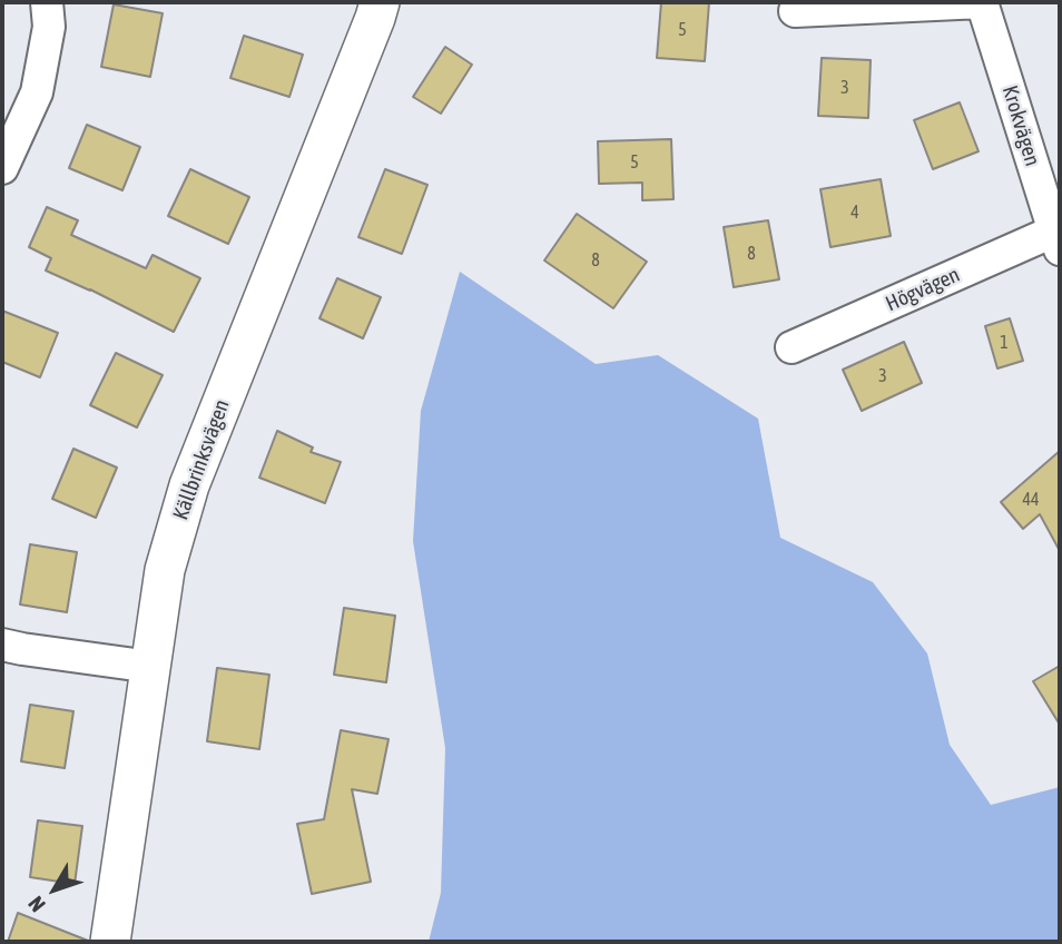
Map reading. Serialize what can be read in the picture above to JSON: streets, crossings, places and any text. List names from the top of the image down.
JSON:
{
  "streets": {
    "street": ["Krokvägen", "Högvägen", "Källbrinksvägen"]
  },
  "crossings": [
    ["Krokvägen", "Högvägen"]
  ],
  "house_numbers": [
    "5",
    "3",
    "5",
    "4",
    "8",
    "8",
    "1",
    "3",
    "44"
  ],
  "north": "bottom left"
}
